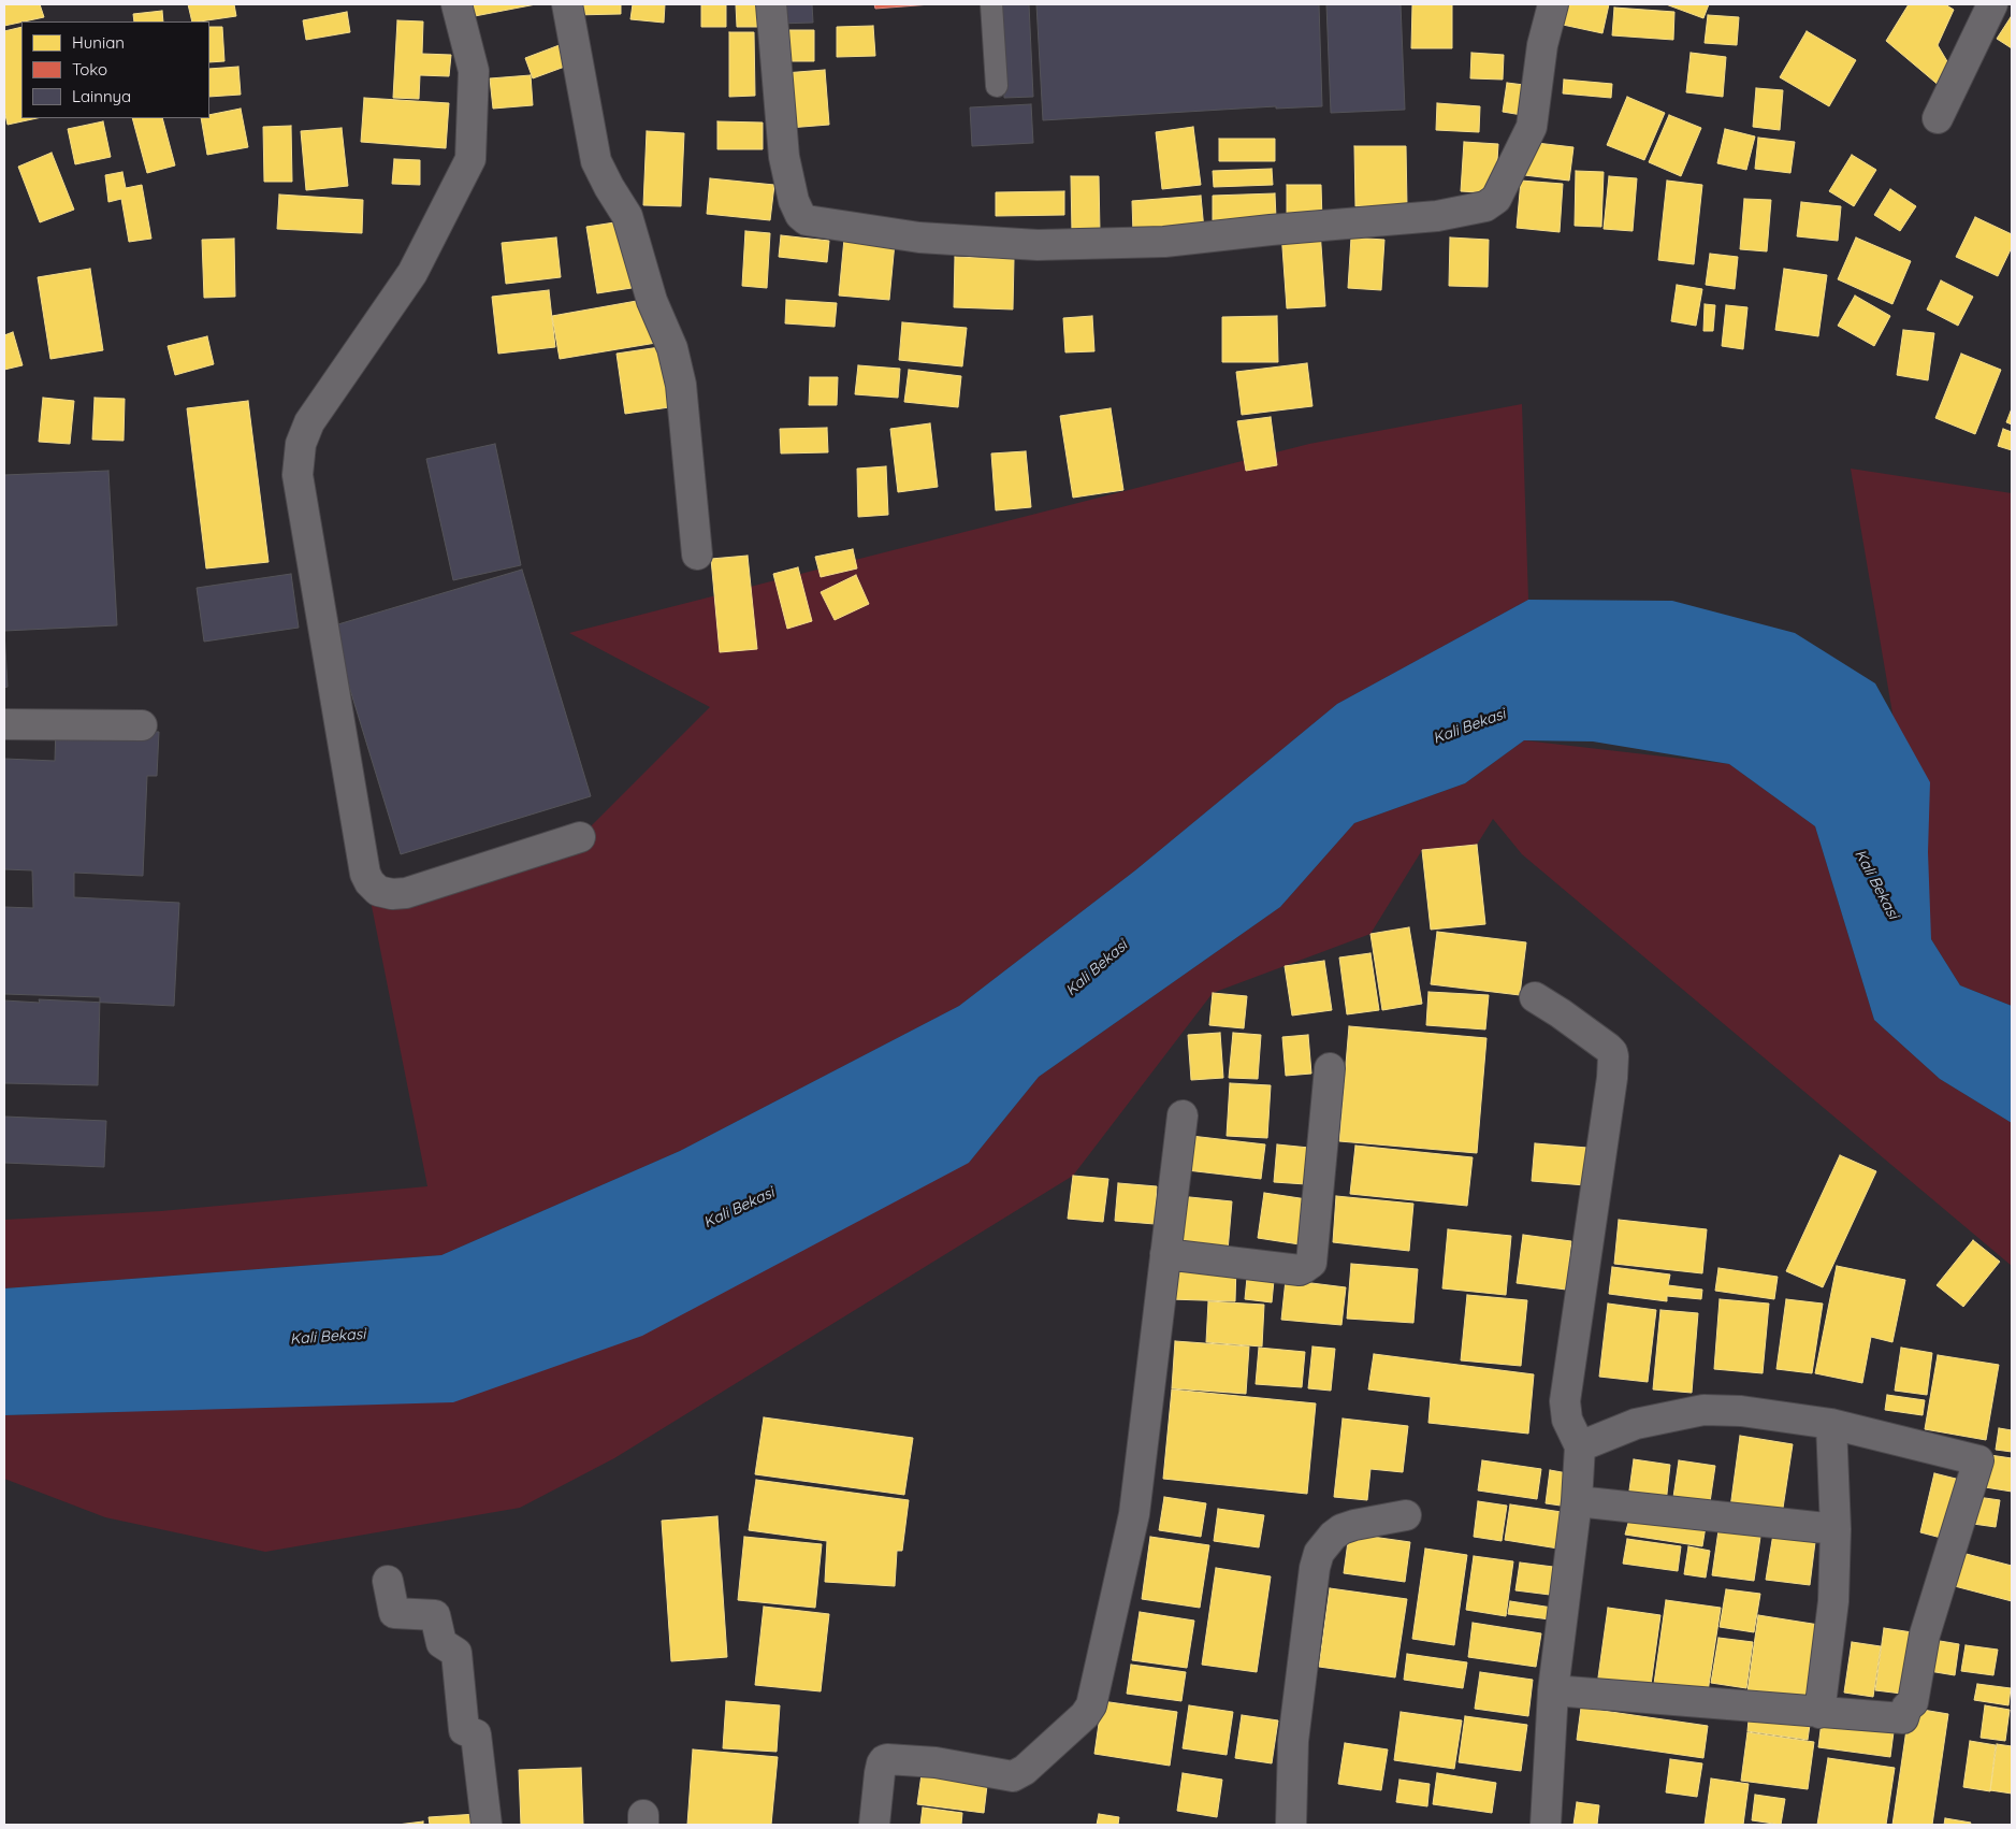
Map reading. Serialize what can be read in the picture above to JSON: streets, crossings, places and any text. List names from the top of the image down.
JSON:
{
  "water": ["Kali Bekasi"],
  "legend": ["Hunian", "Toko", "Lainnya"]
}
